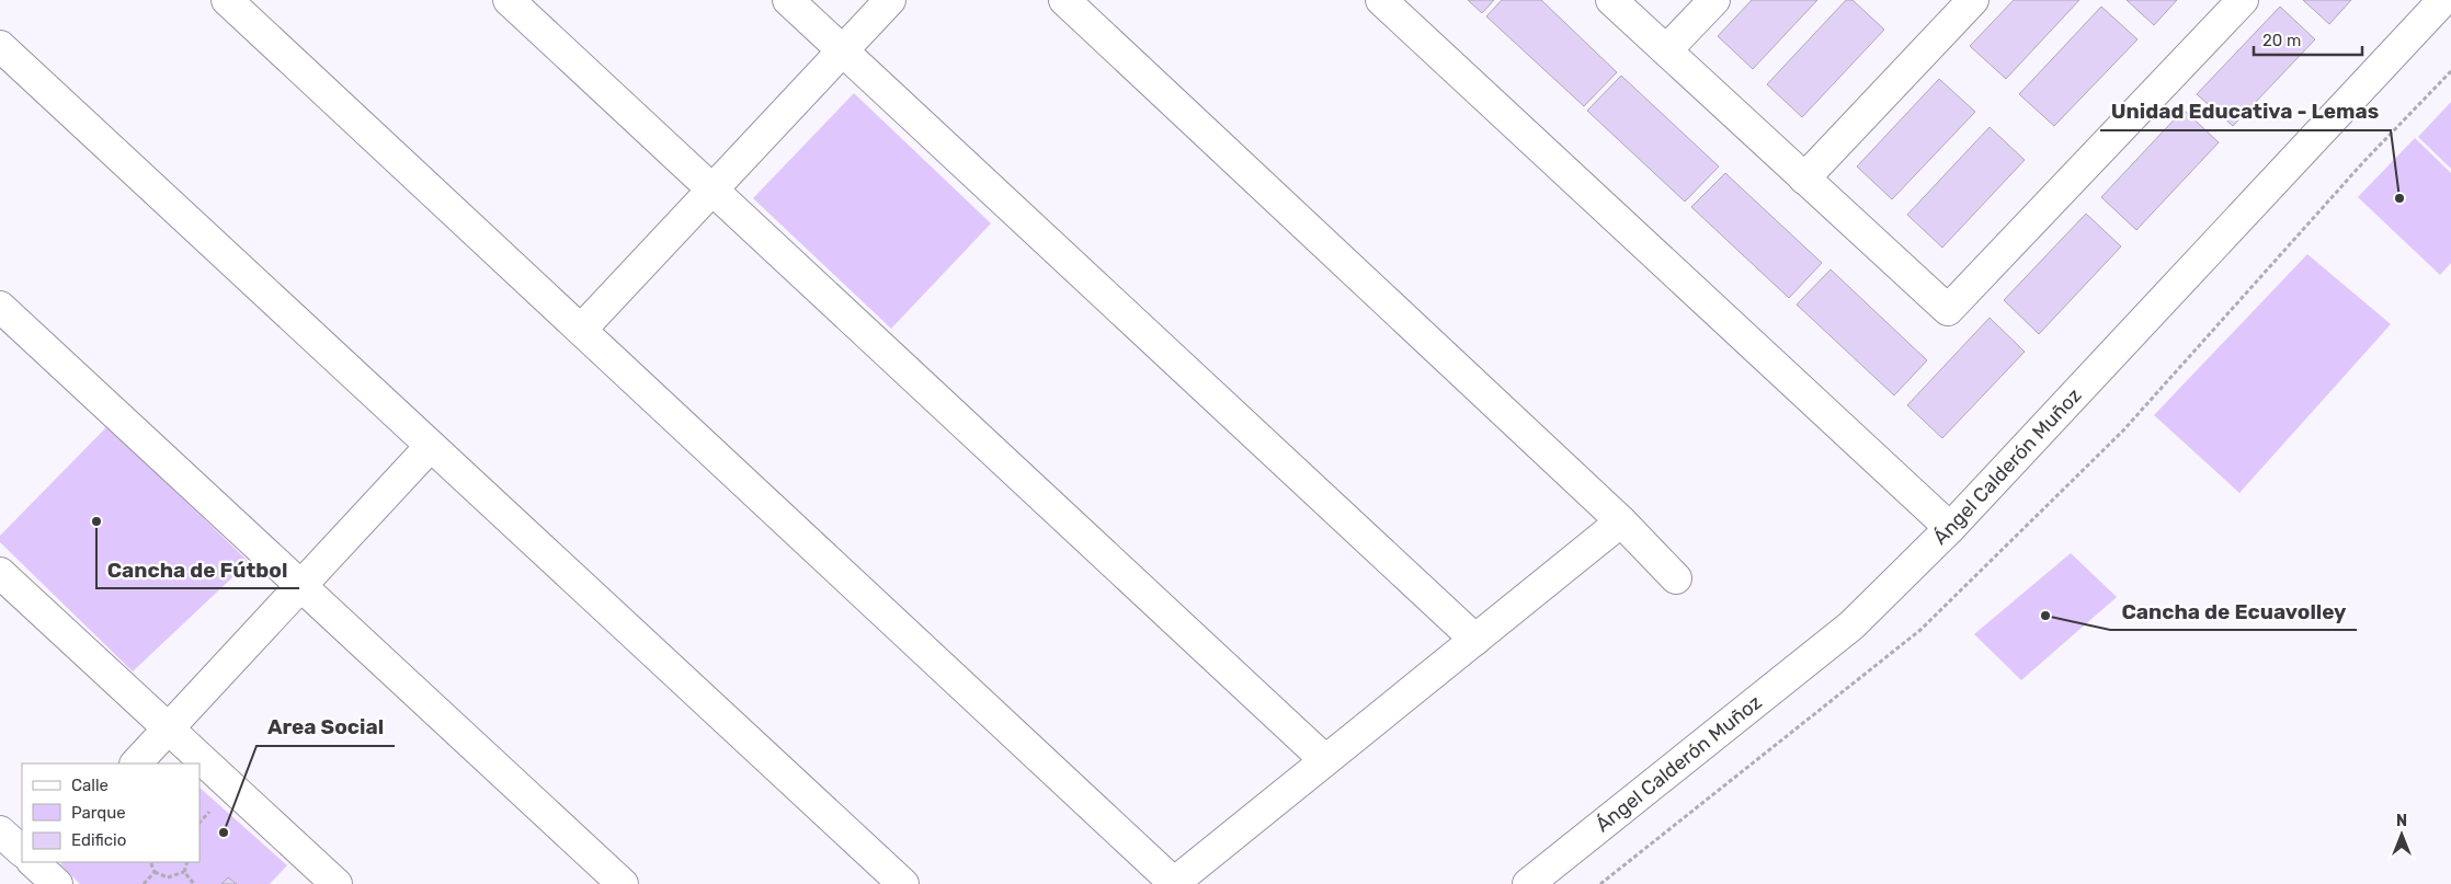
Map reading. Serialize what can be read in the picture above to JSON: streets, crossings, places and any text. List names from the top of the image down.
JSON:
{
  "streets": {
    "street": ["Ángel Calderón Muñoz"]
  },
  "places": [
    "Unidad Educativa - Lemas",
    "Cancha de Fútbol",
    "Cancha de Ecuavolley",
    "Area Social"
  ],
  "legend": ["Calle", "Parque", "Edificio"],
  "scale_bar": "20 m",
  "north": "top"
}
